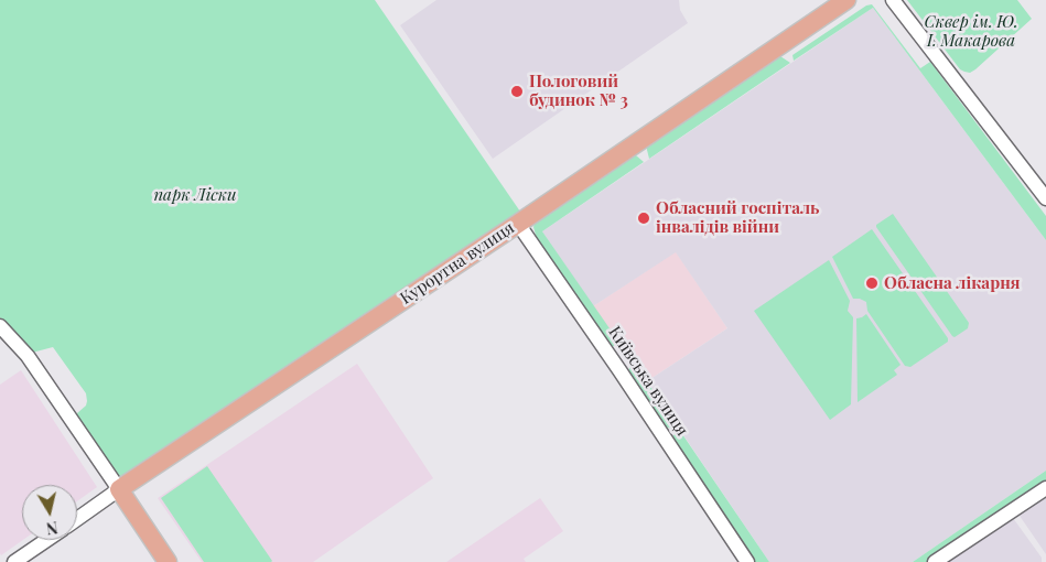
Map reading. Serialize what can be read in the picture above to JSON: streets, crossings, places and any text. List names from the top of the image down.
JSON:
{
  "streets": {
    "main road": ["Курортна вулиця"],
    "street": ["Київська вулиця"]
  },
  "crossings": [
    ["Курортна вулиця", "Київська вулиця"]
  ],
  "parks": ["Сквер ім. Ю. І. Макарова", "парк Ліски"],
  "places": ["Пологовий будинок № 3", "Обласний госпіталь інвалідів війни", "Обласна лікарня"],
  "north": "bottom"
}
